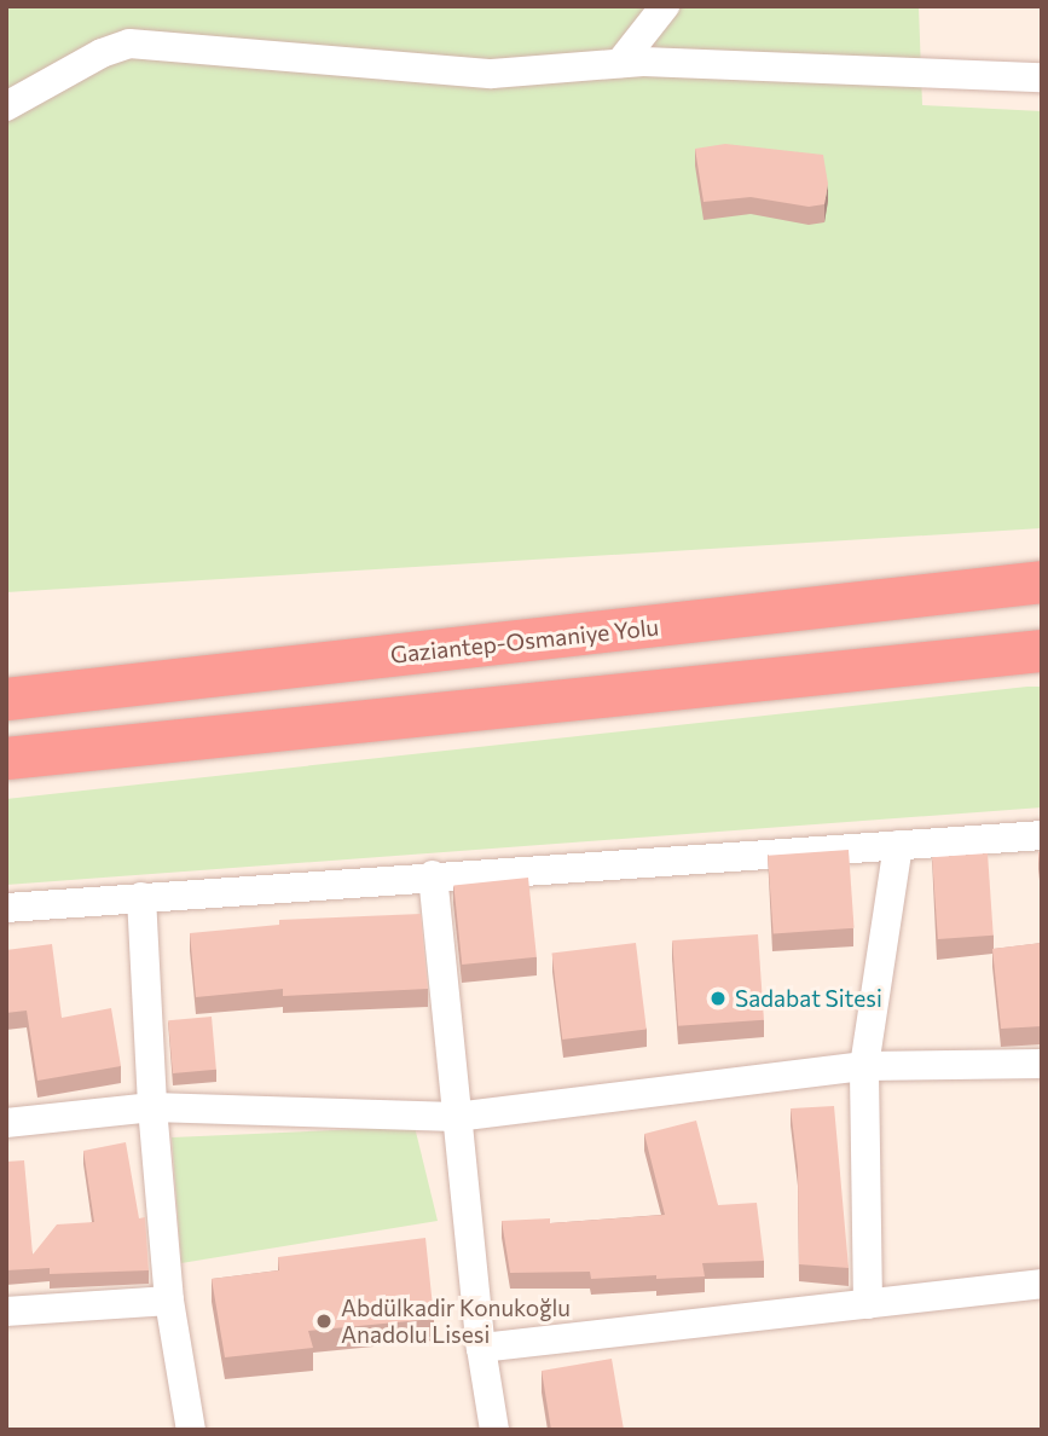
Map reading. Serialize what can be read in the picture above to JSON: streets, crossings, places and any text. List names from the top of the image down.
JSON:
{
  "streets": {
    "highway": ["Gaziantep-Osmaniye Yolu"]
  },
  "places": ["Sadabat Sitesi", "Abdülkadir Konukoğlu Anadolu Lisesi"]
}
